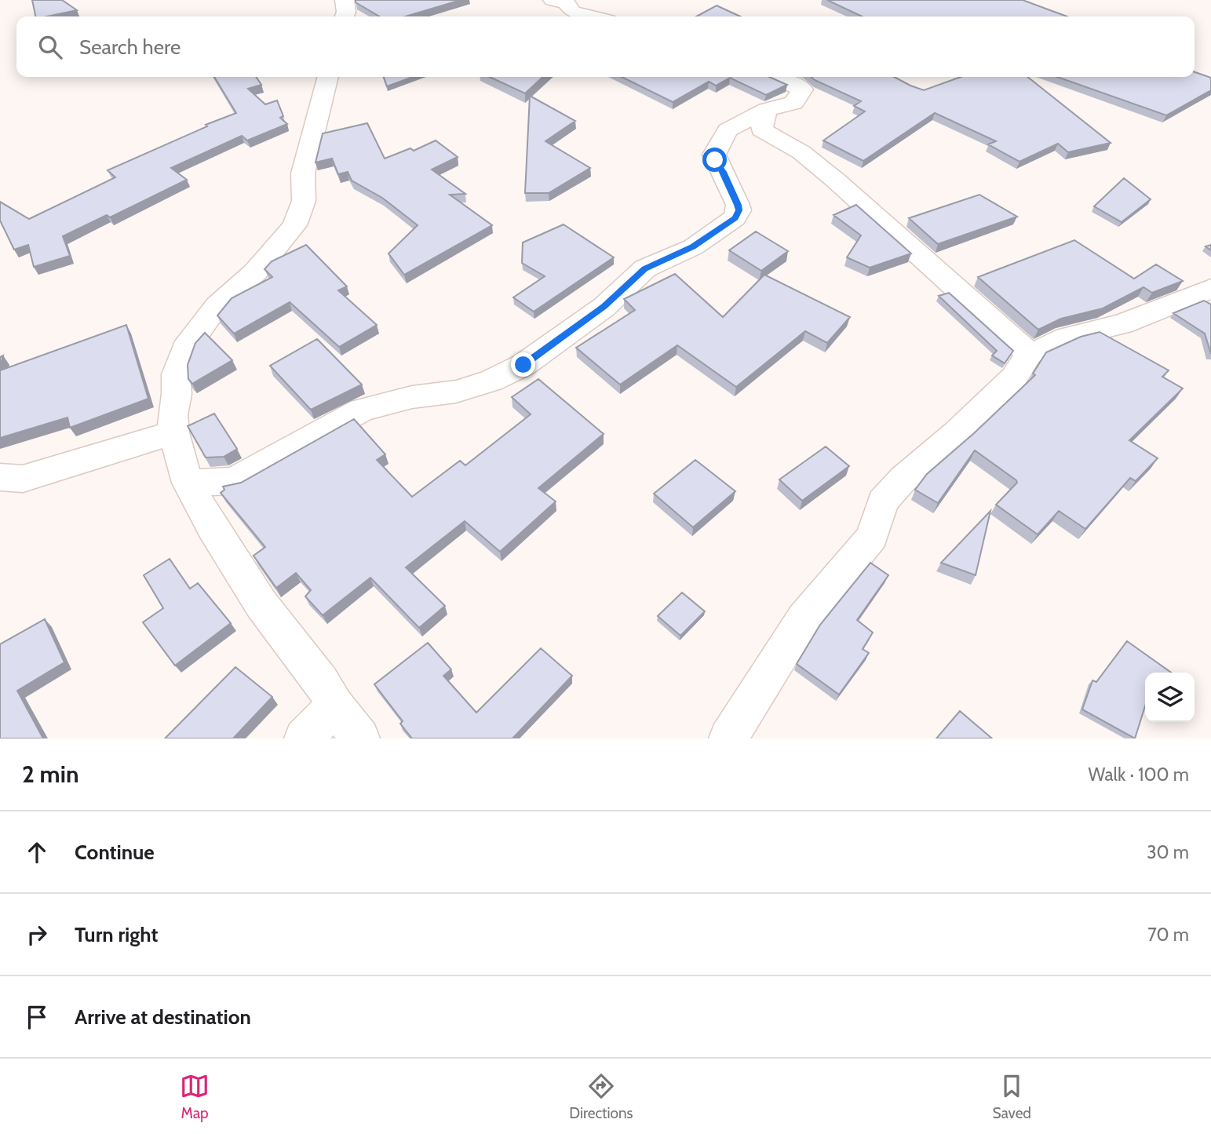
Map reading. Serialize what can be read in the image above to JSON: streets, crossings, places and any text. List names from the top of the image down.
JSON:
{
  "page": {
    "search": "Search here",
    "heading": ["2 min", "Walk · 100 m"],
    "list": [
      ["Continue", "30 m"],
      ["Turn right", "70 m"],
      "Arrive at destination"
    ],
    "nav": ["Map", "Directions", "Saved"]
  }
}
